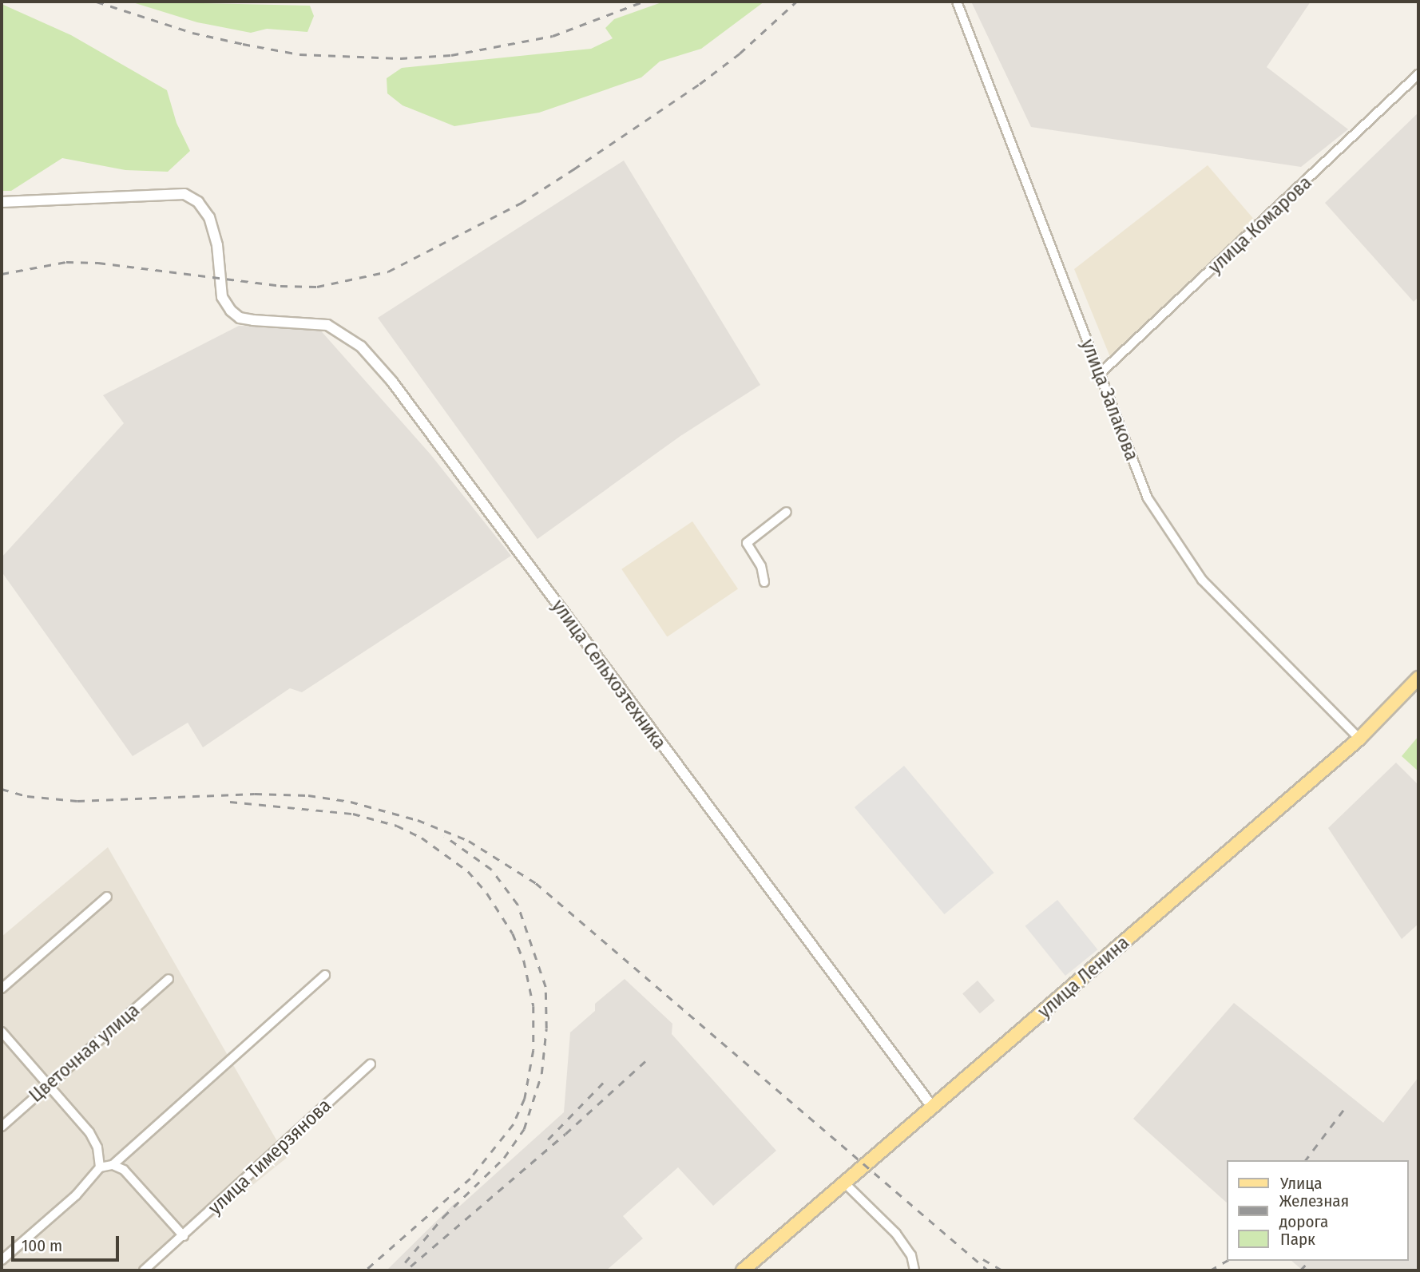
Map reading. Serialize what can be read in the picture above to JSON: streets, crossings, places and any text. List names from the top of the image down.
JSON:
{
  "streets": {
    "main road": ["улица Ленина"],
    "street": [
      "улица Комарова",
      "улица Залакова",
      "улица Сельхозтехника",
      "Цветочная улица",
      "улица Тимерзянова"
    ]
  },
  "crossings": [
    ["улица Комарова", "улица Залакова"],
    ["улица Залакова", "улица Ленина"],
    ["улица Сельхозтехника", "улица Ленина"]
  ],
  "legend": ["Улица", "Железная дорога", "Парк"],
  "scale_bar": "100 m"
}
